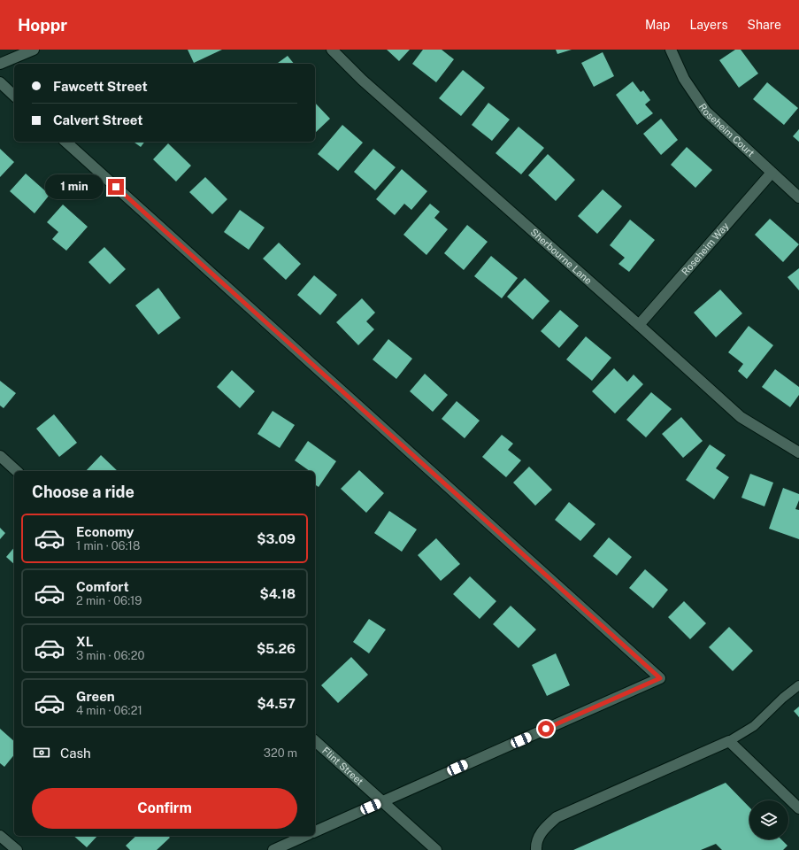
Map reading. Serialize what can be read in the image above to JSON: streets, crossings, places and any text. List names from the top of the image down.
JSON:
{
  "streets": {
    "street": [
      "Roseheim Court",
      "Roseheim Way",
      "Sherbourne Lane",
      "Flint Street"
    ]
  },
  "crossings": [
    ["Roseheim Court", "Roseheim Way"],
    ["Roseheim Way", "Sherbourne Lane"]
  ],
  "page": {
    "header": "Hoppr",
    "nav": ["Map", "Layers", "Share"],
    "banner": ["Fawcett Street", "Calvert Street"],
    "bubble": "1 min",
    "heading": "Choose a ride",
    "list": [
      {
        "name": "Economy",
        "note": "1 min · 06:18",
        "value": "$3.09"
      },
      {
        "name": "Comfort",
        "note": "2 min · 06:19",
        "value": "$4.18"
      },
      {
        "name": "XL",
        "note": "3 min · 06:20",
        "value": "$5.26"
      },
      {
        "name": "Green",
        "note": "4 min · 06:21",
        "value": "$4.57"
      }
    ],
    "pay": ["Cash", "320 m"],
    "buttons": "Confirm"
  }
}
